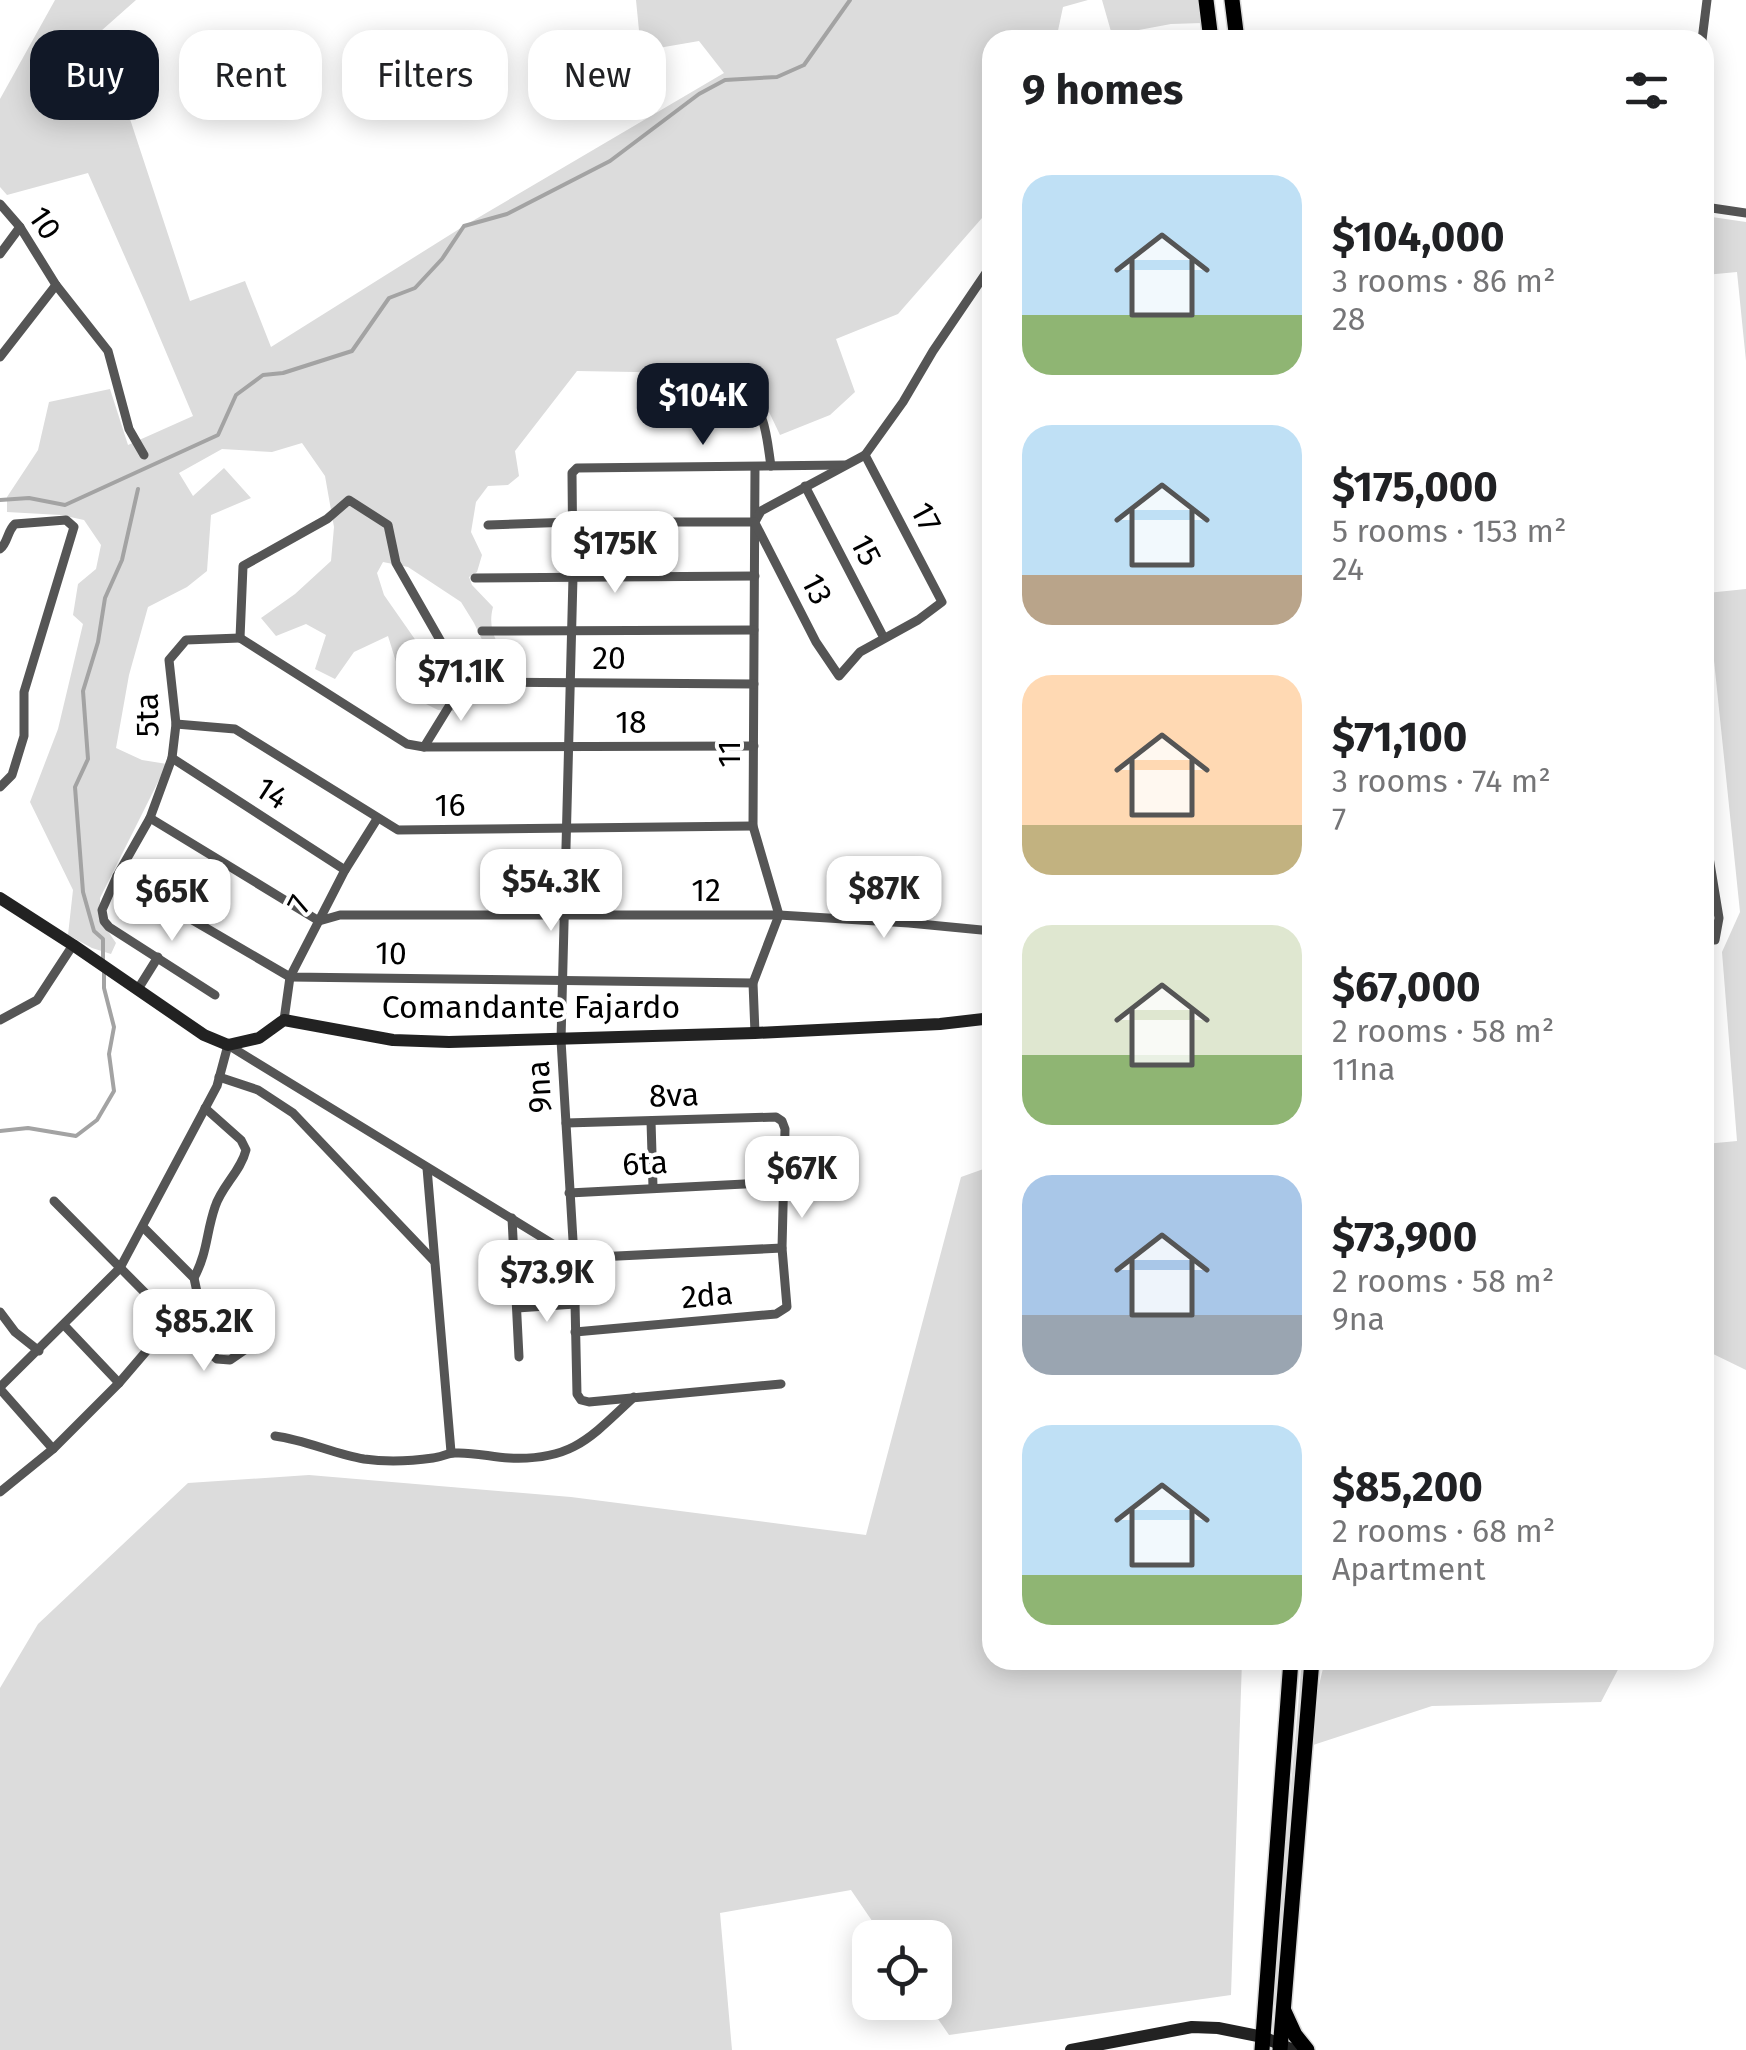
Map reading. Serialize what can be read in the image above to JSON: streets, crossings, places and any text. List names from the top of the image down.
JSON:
{
  "streets": {
    "street": [
      "10",
      "17",
      "15",
      "13",
      "20",
      "5ta",
      "18",
      "11",
      "14",
      "16",
      "12",
      "7",
      "Comandante Fajardo",
      "9na",
      "8va",
      "6ta",
      "2da"
    ]
  },
  "crossings": [
    ["10", "5ta"],
    ["10", "7"],
    ["10", "9na"],
    ["17", "15"],
    ["17", "13"],
    ["15", "13"],
    ["13", "11"],
    ["20", "11"],
    ["20", "9na"],
    ["5ta", "18"],
    ["5ta", "14"],
    ["5ta", "16"],
    ["18", "11"],
    ["18", "9na"],
    ["11", "16"],
    ["11", "12"],
    ["11", "9na"],
    ["14", "7"],
    ["16", "7"],
    ["16", "9na"],
    ["12", "7"],
    ["12", "9na"],
    ["7", "Comandante Fajardo"],
    ["Comandante Fajardo", "9na"],
    ["9na", "8va"],
    ["9na", "6ta"],
    ["9na", "2da"],
    ["8va", "6ta"]
  ],
  "page": {
    "chip": [
      "Buy",
      "Rent",
      "Filters",
      "New"
    ],
    "heading": "9 homes",
    "list": [
      {
        "name": "$104,000",
        "note": "3 rooms · 86 m² · 28"
      },
      {
        "name": "$175,000",
        "note": "5 rooms · 153 m² · 24"
      },
      {
        "name": "$71,100",
        "note": "3 rooms · 74 m² · 7"
      },
      {
        "name": "$67,000",
        "note": "2 rooms · 58 m² · 11na"
      },
      {
        "name": "$73,900",
        "note": "2 rooms · 58 m² · 9na"
      },
      {
        "name": "$85,200",
        "note": "2 rooms · 68 m² · Apartment"
      }
    ],
    "price": [
      "$104K",
      "$175K",
      "$71.1K",
      "$54.3K",
      "$87K",
      "$65K",
      "$67K",
      "$73.9K",
      "$85.2K"
    ]
  }
}
